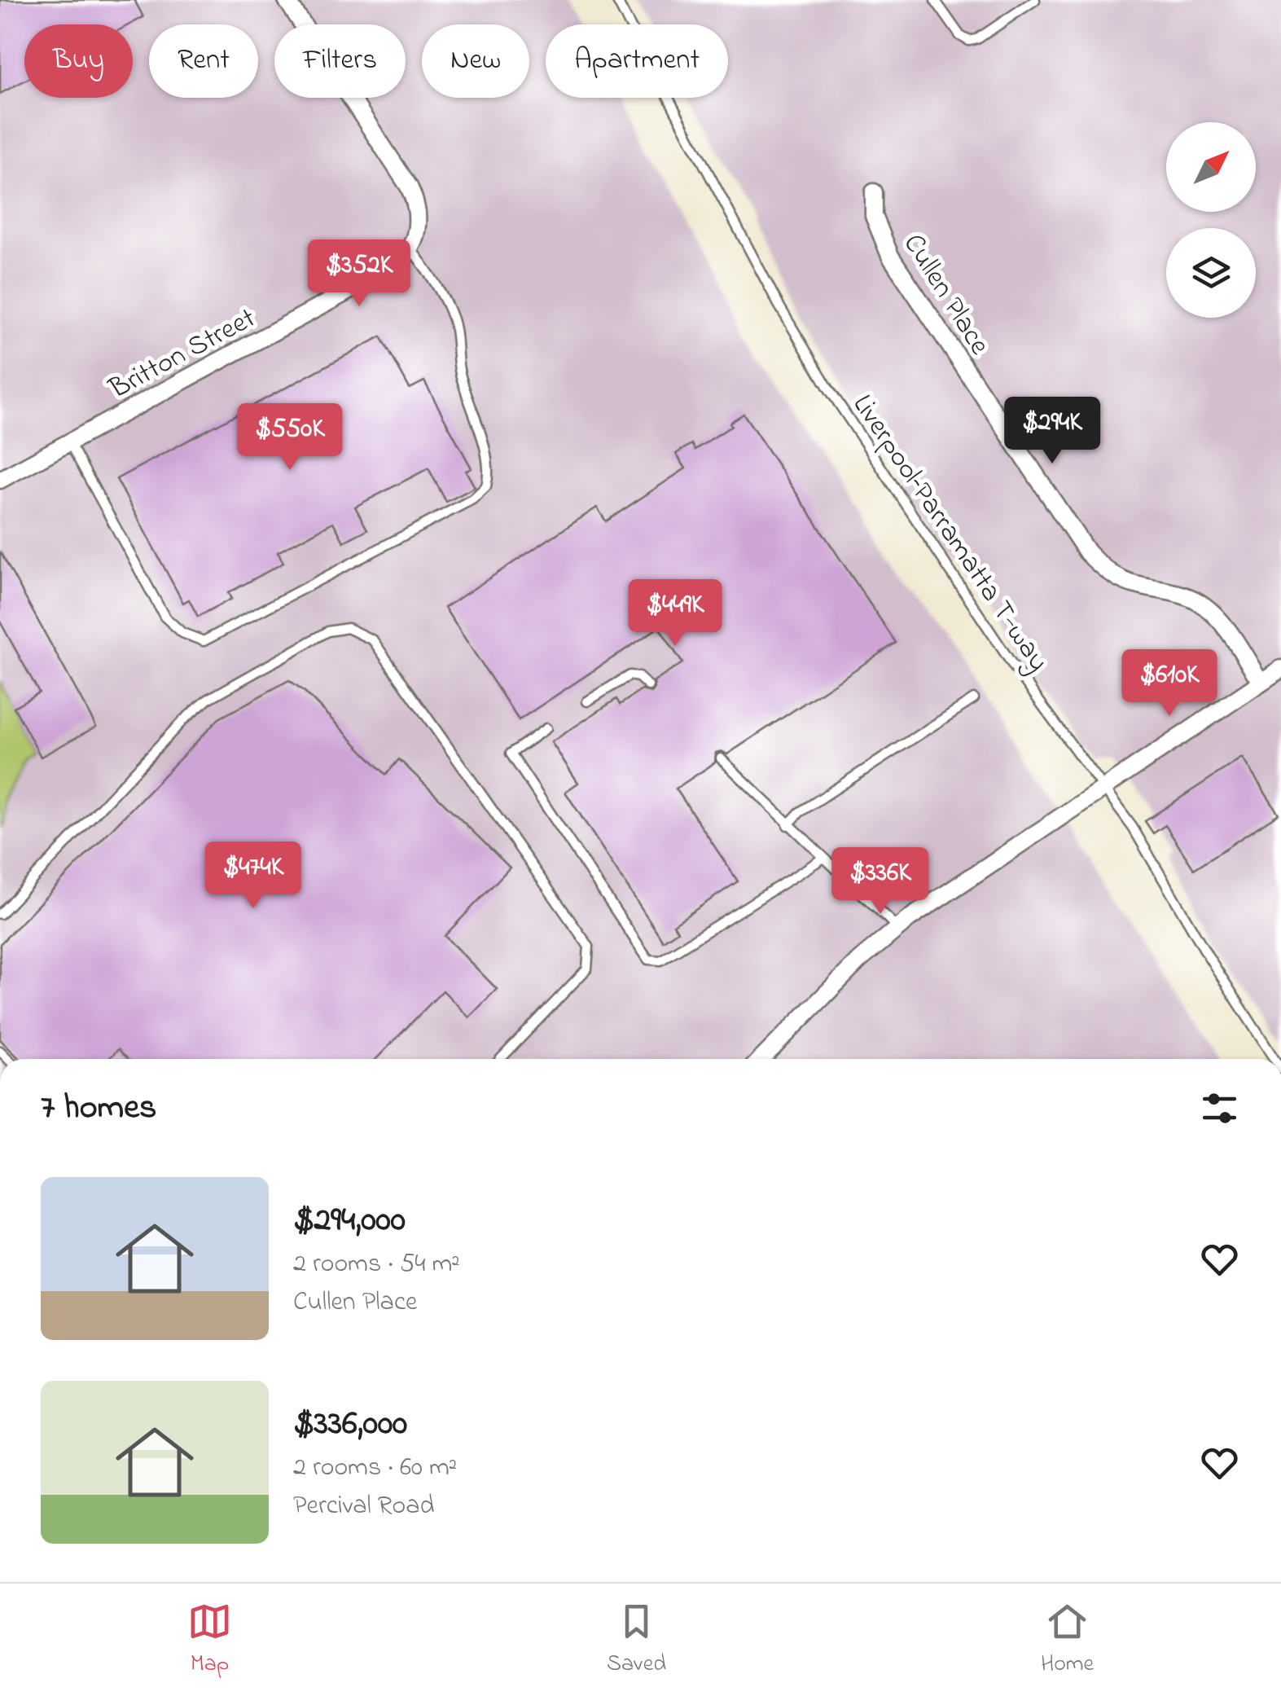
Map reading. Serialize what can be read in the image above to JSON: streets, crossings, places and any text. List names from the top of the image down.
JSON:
{
  "streets": {
    "street": ["Cullen Place", "Britton Street"],
    "lane": ["Liverpool–Parramatta T-way"]
  },
  "north": "top right",
  "page": {
    "chip": [
      "Buy",
      "Rent",
      "Filters",
      "New",
      "Apartment"
    ],
    "price": [
      "$352K",
      "$294K",
      "$550K",
      "$449K",
      "$610K",
      "$474K",
      "$336K"
    ],
    "heading": "7 homes",
    "list": [
      {
        "name": "$294,000",
        "note": "2 rooms · 54 m² · Cullen Place"
      },
      {
        "name": "$336,000",
        "note": "2 rooms · 60 m² · Percival Road"
      }
    ],
    "tabs": ["Map", "Saved", "Home"]
  }
}
